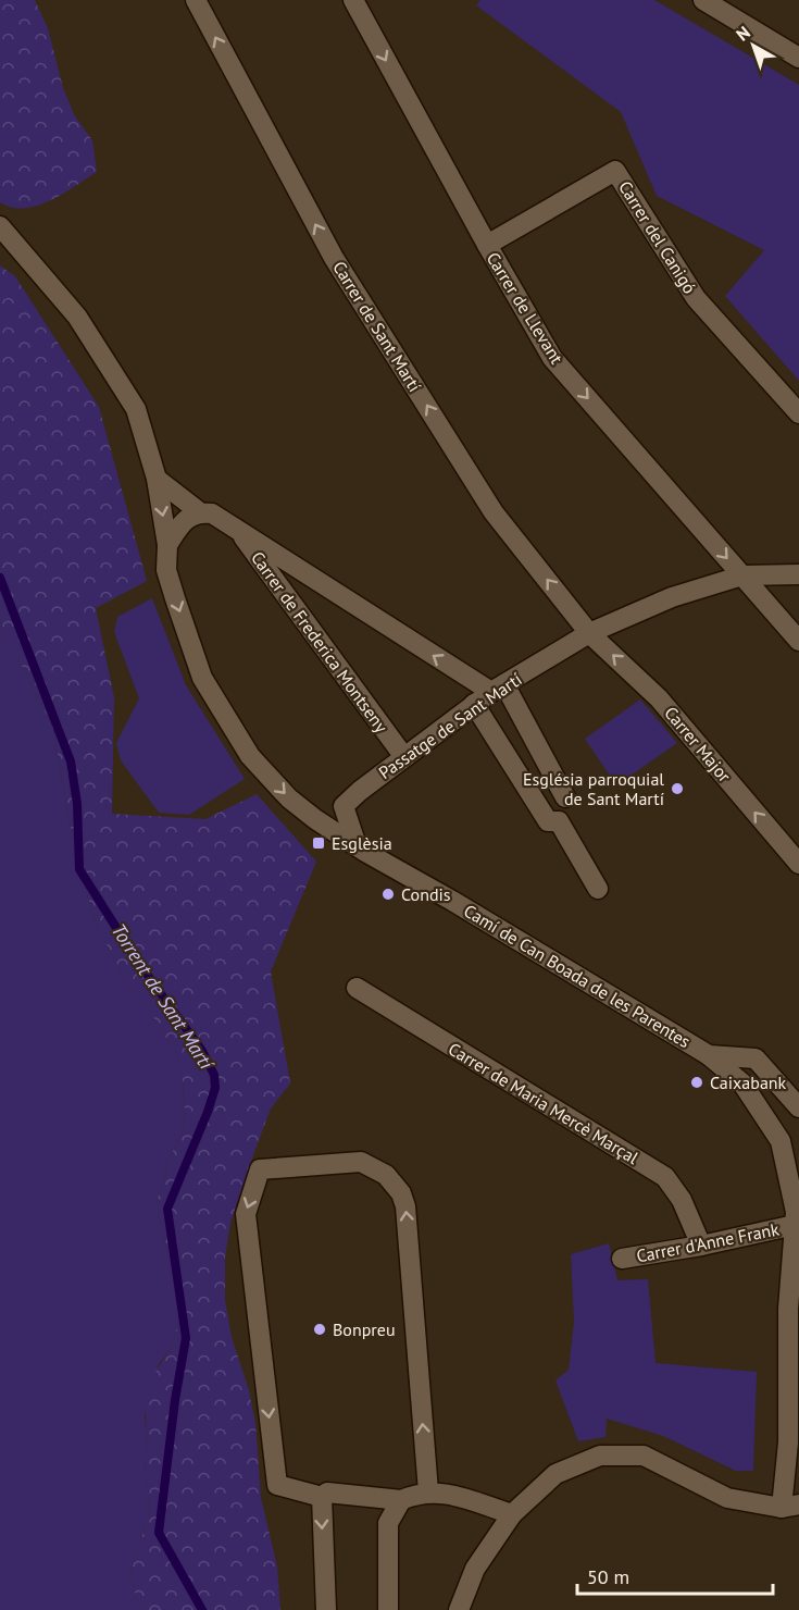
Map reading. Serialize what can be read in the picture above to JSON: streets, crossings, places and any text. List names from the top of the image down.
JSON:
{
  "streets": {
    "street": [
      "Carrer del Canigó",
      "Carrer de Llevant",
      "Carrer de Sant Martí",
      "Carrer de Frederica Montseny",
      "Passatge de Sant Martí",
      "Carrer Major",
      "Camí de Can Boada de les Parentes",
      "Carrer de Maria Mercè Marçal",
      "Carrer d'Anne Frank"
    ]
  },
  "crossings": [
    ["Carrer del Canigó", "Carrer de Llevant"],
    ["Carrer de Llevant", "Passatge de Sant Martí"],
    ["Carrer de Sant Martí", "Passatge de Sant Martí"],
    ["Carrer de Sant Martí", "Carrer Major"],
    ["Carrer de Frederica Montseny", "Passatge de Sant Martí"],
    ["Passatge de Sant Martí", "Carrer Major"],
    ["Carrer de Maria Mercè Marçal", "Carrer d'Anne Frank"]
  ],
  "one_way": ["Carrer de Llevant", "Carrer de Sant Martí"],
  "water": ["Torrent de Sant Martí"],
  "places": {
    "other": [
      "Església parroquial de Sant Martí",
      "Condis",
      "Caixabank",
      "Bonpreu"
    ],
    "transit": ["Esglèsia"]
  },
  "scale_bar": "50 m",
  "north": "top left"
}
